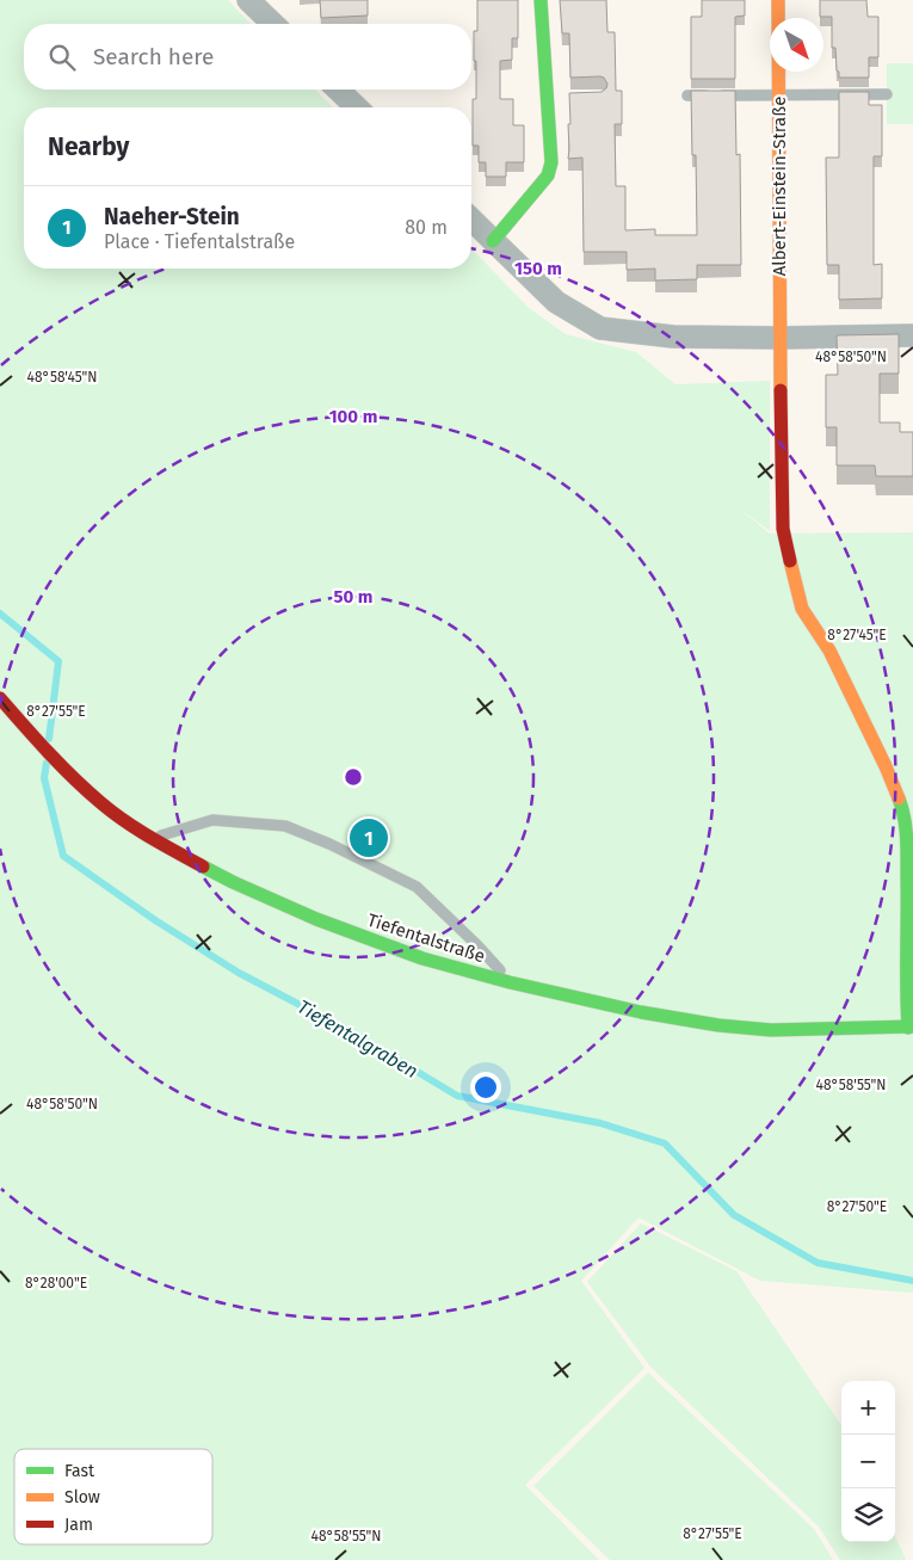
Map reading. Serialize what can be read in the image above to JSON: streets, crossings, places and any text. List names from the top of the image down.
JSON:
{
  "streets": {
    "street": ["Albert-Einstein-Straße", "Tiefentalstraße"]
  },
  "crossings": [
    ["Albert-Einstein-Straße", "Tiefentalstraße"]
  ],
  "water": ["Tiefentalgraben"],
  "legend": ["Fast", "Slow", "Jam"],
  "north": "bottom right",
  "page": {
    "search": "Search here",
    "heading": "Nearby",
    "list": [
      {
        "mark": "1",
        "name": "Naeher-Stein",
        "note": "Place · Tiefentalstraße",
        "value": "80 m"
      }
    ],
    "pins": "1",
    "map_buttons": ["+", "−"]
  },
  "coordinates": [
    "48°58'50\"N",
    "48°58'45\"N",
    "8°27'45\"E",
    "8°27'55\"E",
    "48°58'55\"N",
    "8°27'50\"E",
    "8°28'00\"E"
  ],
  "rings": ["150 m", "100 m", "50 m"]
}
